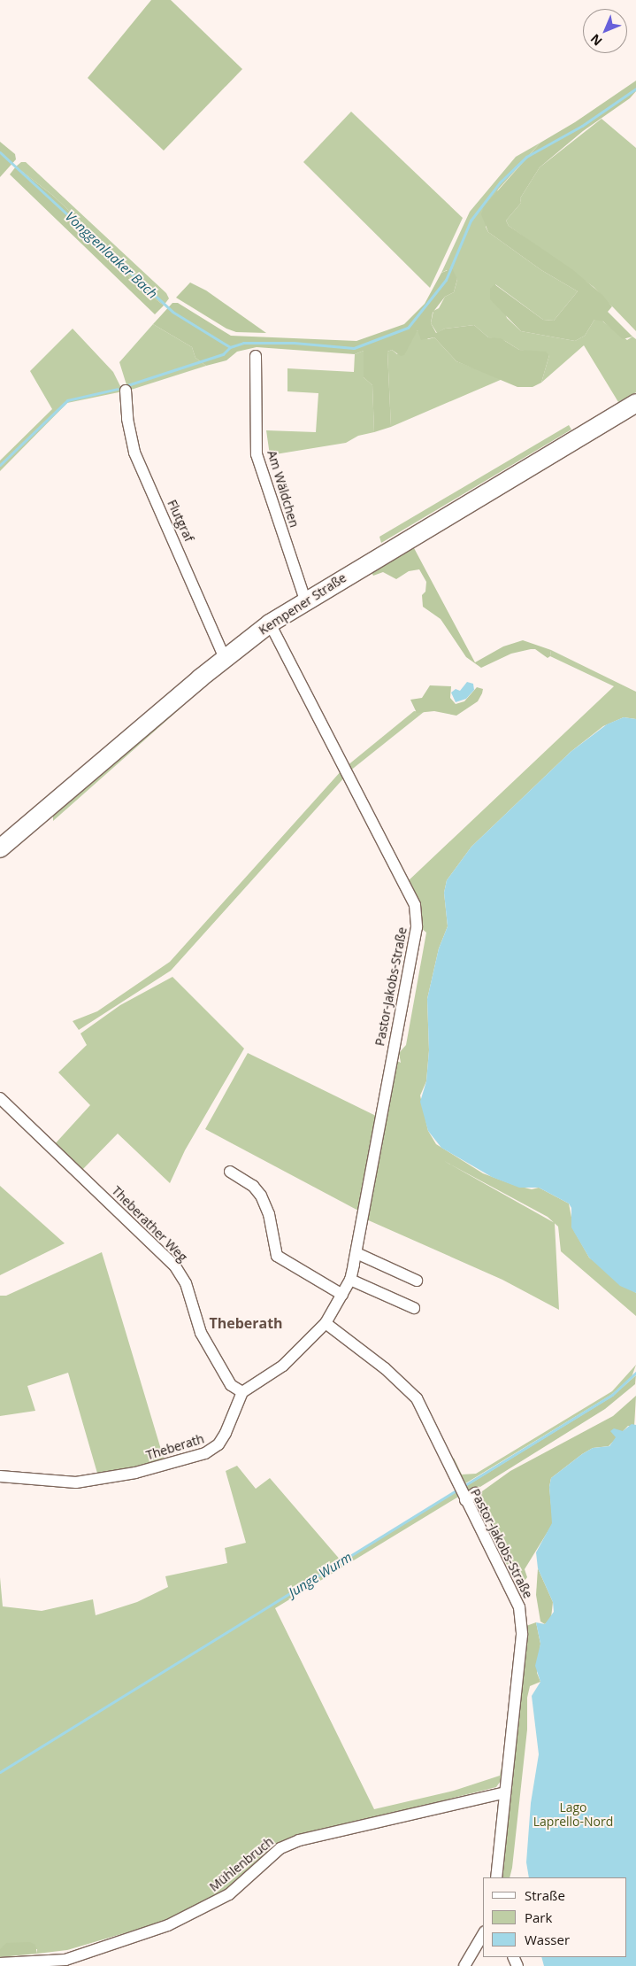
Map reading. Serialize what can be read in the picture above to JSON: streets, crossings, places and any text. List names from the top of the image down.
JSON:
{
  "streets": {
    "main road": ["Kempener Straße"],
    "street": [
      "Am Wäldchen",
      "Flutgraf",
      "Pastor-Jakobs-Straße",
      "Theberather Weg",
      "Theberath",
      "Mühlenbruch"
    ]
  },
  "crossings": [
    ["Am Wäldchen", "Kempener Straße"],
    ["Flutgraf", "Kempener Straße"],
    ["Kempener Straße", "Pastor-Jakobs-Straße"],
    ["Pastor-Jakobs-Straße", "Mühlenbruch"],
    ["Theberather Weg", "Theberath"]
  ],
  "districts": ["Theberath"],
  "water": ["Vonggenlaaker Bach", "Junge Wurm"],
  "parks": ["Lago Laprello-Nord"],
  "legend": ["Straße", "Park", "Wasser"],
  "north": "bottom left"
}
